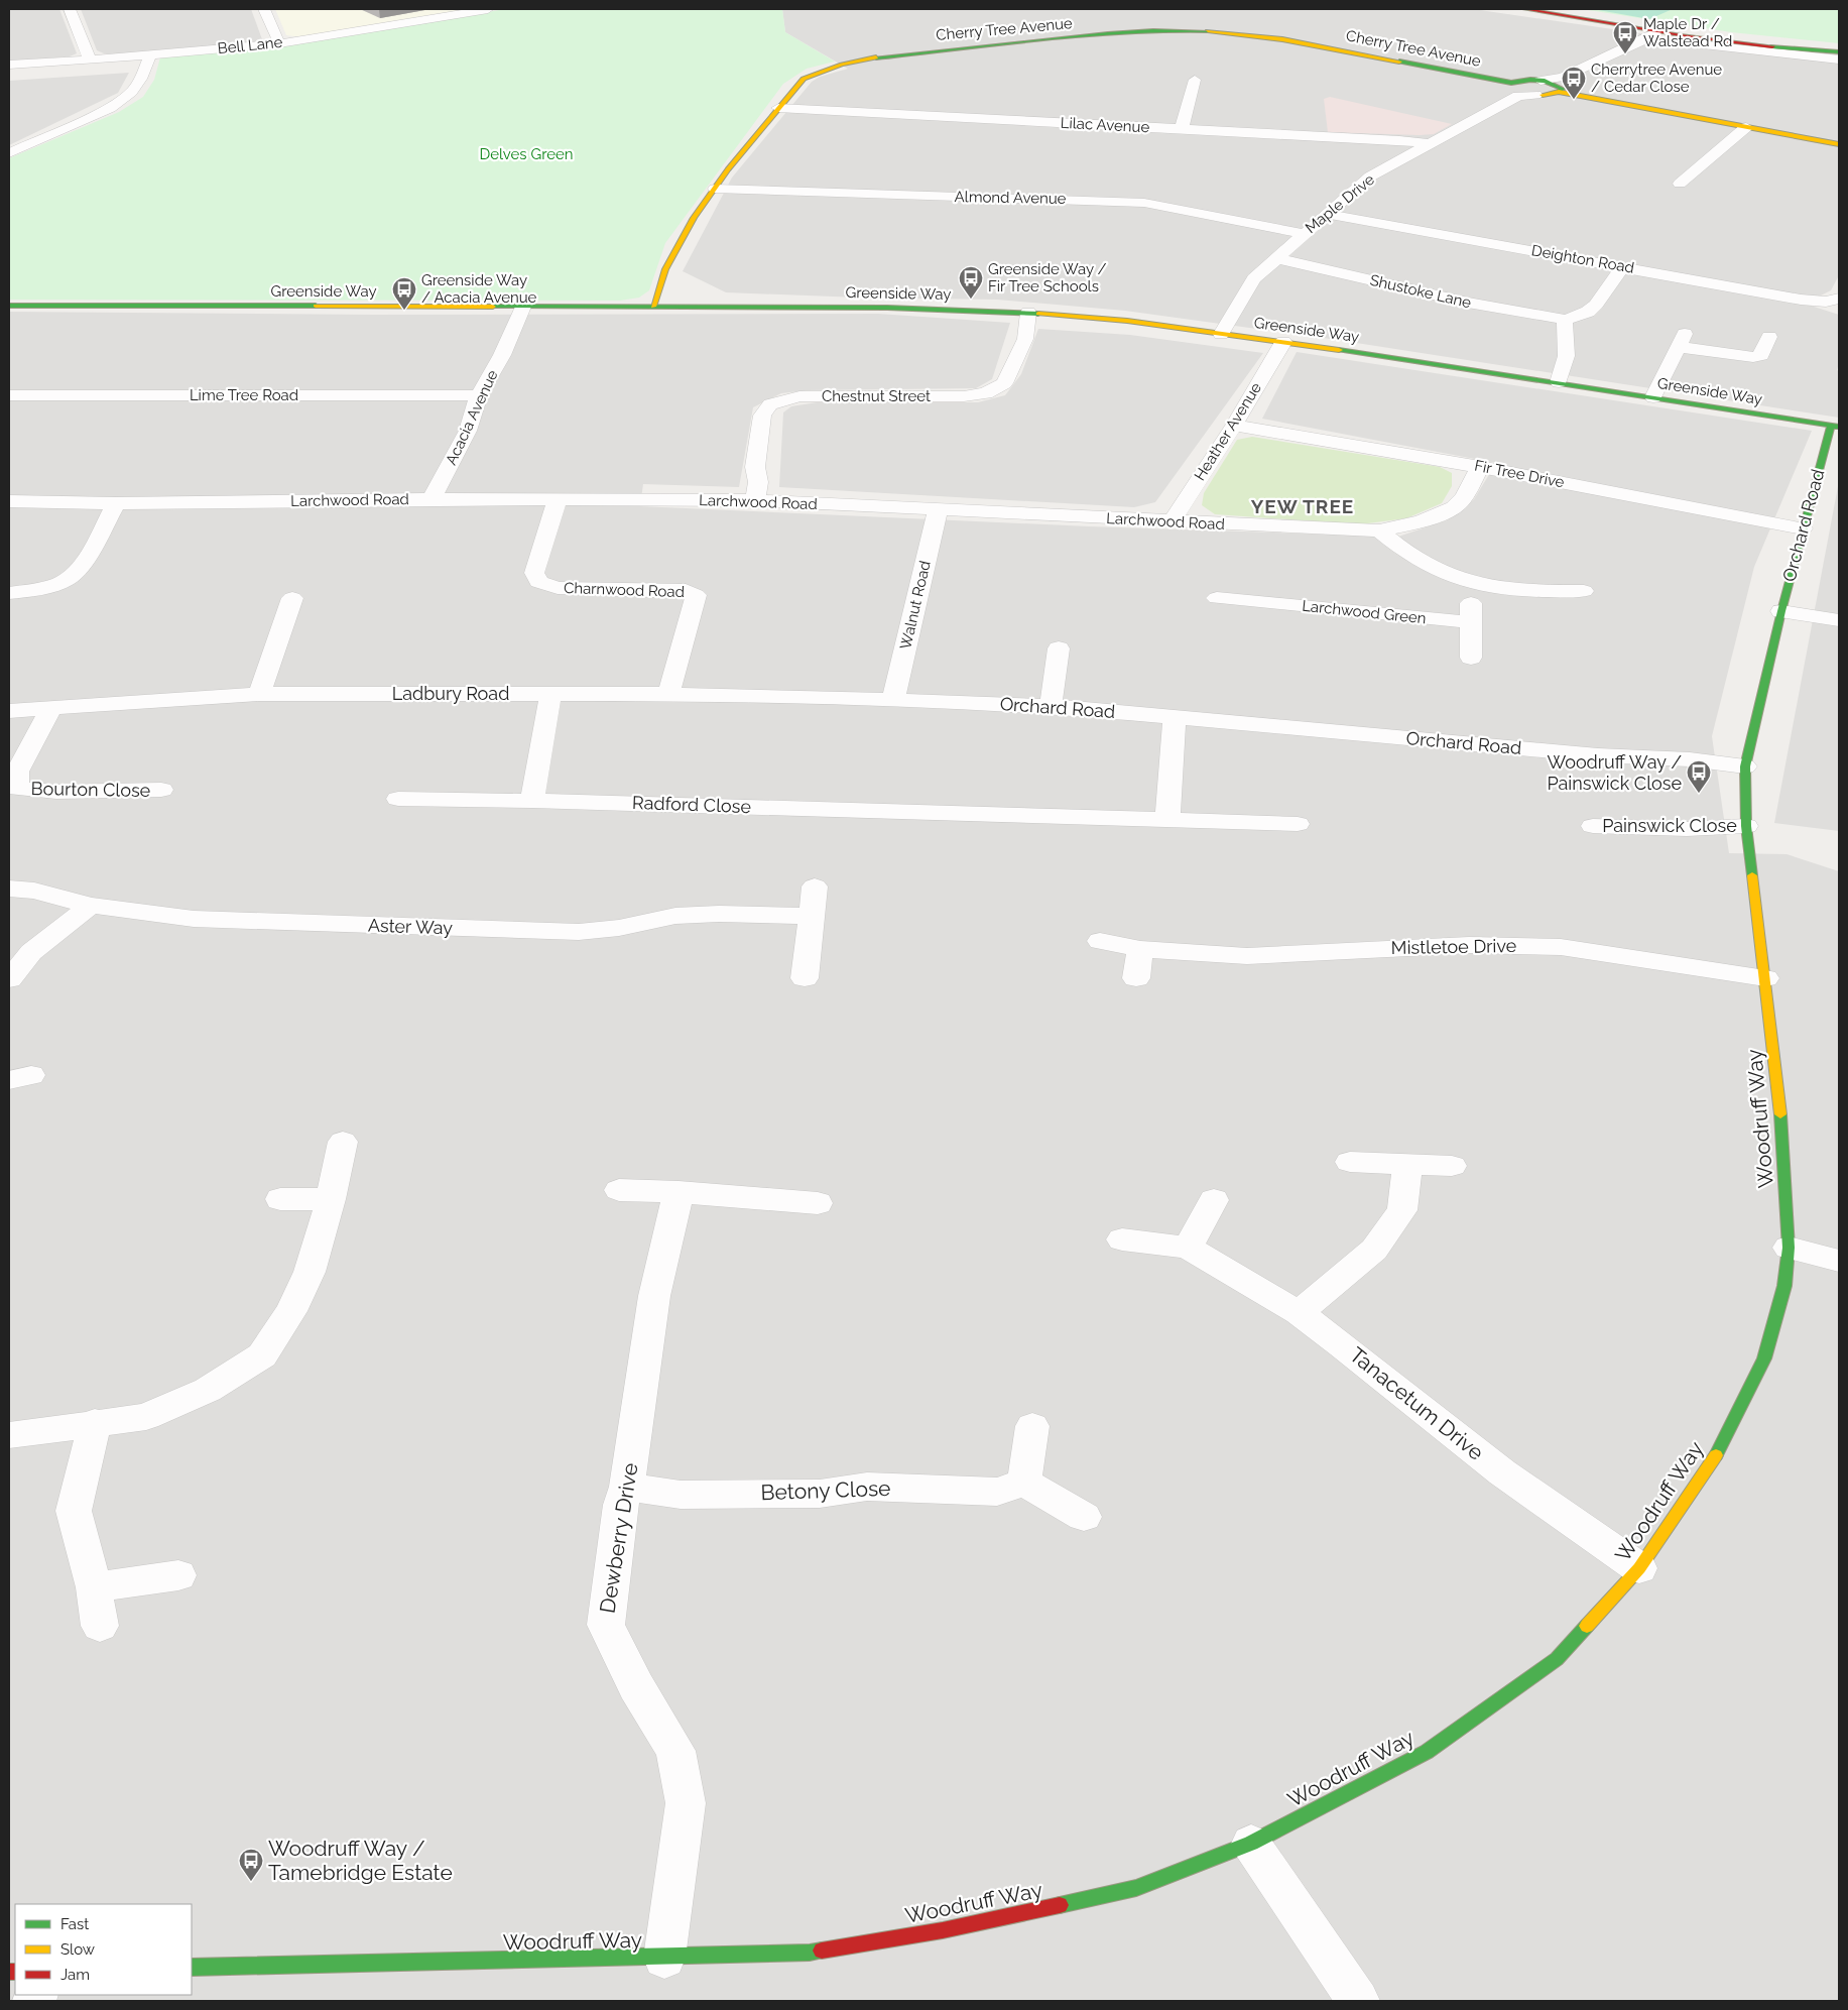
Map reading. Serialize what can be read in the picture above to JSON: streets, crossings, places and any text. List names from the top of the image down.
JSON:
{
  "streets": {
    "street": [
      "Cherry Tree Avenue",
      "Bell Lane",
      "Lilac Avenue",
      "Almond Avenue",
      "Maple Drive",
      "Deighton Road",
      "Greenside Way",
      "Shustoke Lane",
      "Lime Tree Road",
      "Chestnut Street",
      "Acacia Avenue",
      "Heather Avenue",
      "Fir Tree Drive",
      "Larchwood Road",
      "Orchard Road",
      "Charnwood Road",
      "Walnut Road",
      "Larchwood Green",
      "Ladbury Road",
      "Bourton Close",
      "Radford Close",
      "Painswick Close",
      "Aster Way",
      "Mistletoe Drive",
      "Woodruff Way",
      "Tanacetum Drive",
      "Betony Close",
      "Dewberry Drive"
    ]
  },
  "crossings": [
    ["Cherry Tree Avenue", "Lilac Avenue"],
    ["Cherry Tree Avenue", "Almond Avenue"],
    ["Cherry Tree Avenue", "Maple Drive"],
    ["Cherry Tree Avenue", "Greenside Way"],
    ["Lilac Avenue", "Maple Drive"],
    ["Almond Avenue", "Maple Drive"],
    ["Maple Drive", "Deighton Road"],
    ["Maple Drive", "Greenside Way"],
    ["Maple Drive", "Shustoke Lane"],
    ["Greenside Way", "Chestnut Street"],
    ["Greenside Way", "Acacia Avenue"],
    ["Greenside Way", "Heather Avenue"],
    ["Greenside Way", "Orchard Road"],
    ["Lime Tree Road", "Acacia Avenue"],
    ["Chestnut Street", "Larchwood Road"],
    ["Acacia Avenue", "Larchwood Road"],
    ["Heather Avenue", "Fir Tree Drive"],
    ["Heather Avenue", "Larchwood Road"],
    ["Fir Tree Drive", "Larchwood Road"],
    ["Fir Tree Drive", "Orchard Road"],
    ["Larchwood Road", "Charnwood Road"],
    ["Larchwood Road", "Walnut Road"],
    ["Orchard Road", "Walnut Road"],
    ["Orchard Road", "Ladbury Road"],
    ["Orchard Road", "Woodruff Way"],
    ["Charnwood Road", "Ladbury Road"],
    ["Walnut Road", "Ladbury Road"],
    ["Ladbury Road", "Bourton Close"],
    ["Painswick Close", "Woodruff Way"],
    ["Mistletoe Drive", "Woodruff Way"],
    ["Woodruff Way", "Tanacetum Drive"],
    ["Woodruff Way", "Dewberry Drive"],
    ["Betony Close", "Dewberry Drive"]
  ],
  "districts": ["YEW TREE"],
  "parks": ["Delves Green"],
  "places": {
    "bus stop": [
      "Maple Dr / Walstead Rd",
      "Cherrytree Avenue / Cedar Close",
      "Greenside Way / Fir Tree Schools",
      "Greenside Way / Acacia Avenue",
      "Woodruff Way / Painswick Close",
      "Woodruff Way / Tamebridge Estate"
    ]
  },
  "legend": ["Fast", "Slow", "Jam"]
}
